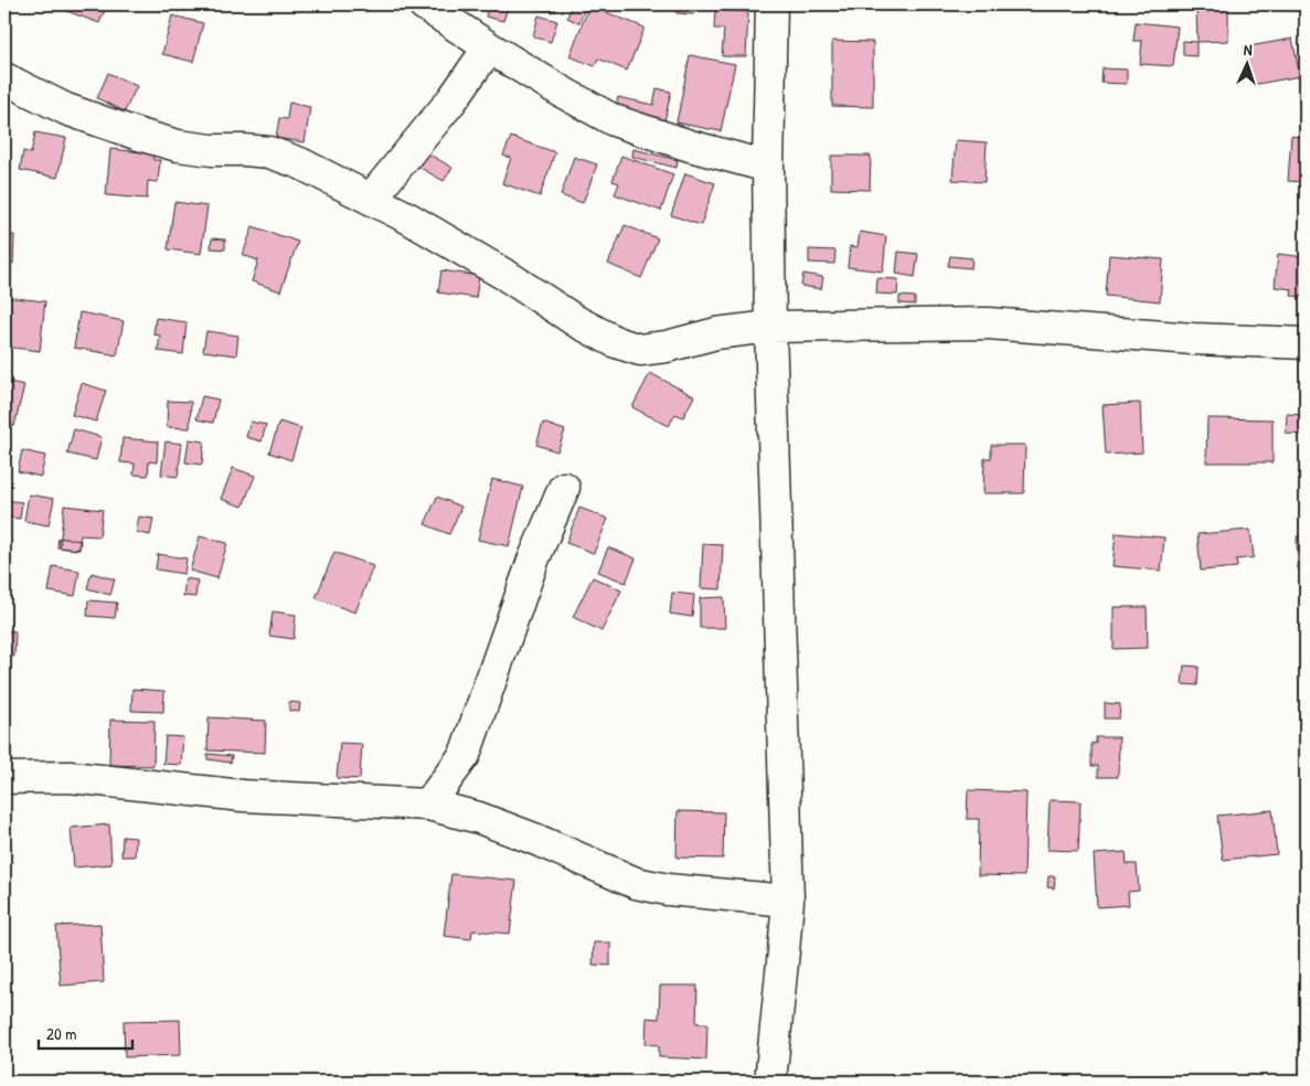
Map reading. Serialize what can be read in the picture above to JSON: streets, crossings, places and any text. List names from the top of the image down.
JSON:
{
  "scale_bar": "20 m",
  "north": "top"
}
